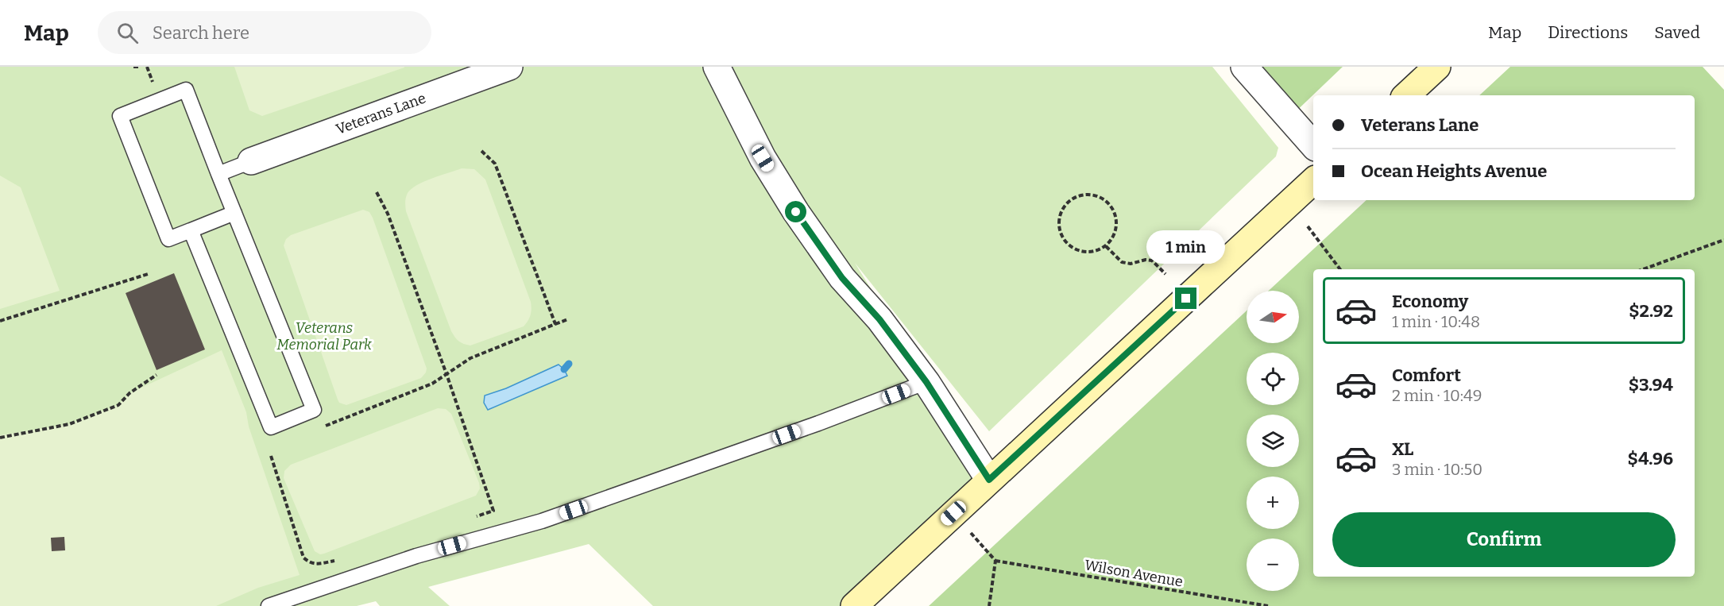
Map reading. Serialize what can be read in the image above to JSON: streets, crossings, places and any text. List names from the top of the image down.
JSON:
{
  "streets": {
    "street": ["Veterans Lane"],
    "path": ["Wilson Avenue"]
  },
  "parks": ["Veterans Memorial Park"],
  "north": "right",
  "page": {
    "header": "Map",
    "search": "Search here",
    "nav": ["Map", "Directions", "Saved"],
    "banner": ["Veterans Lane", "Ocean Heights Avenue"],
    "bubble": "1 min",
    "list": [
      {
        "name": "Economy",
        "note": "1 min · 10:48",
        "value": "$2.92"
      },
      {
        "name": "Comfort",
        "note": "2 min · 10:49",
        "value": "$3.94"
      },
      {
        "name": "XL",
        "note": "3 min · 10:50",
        "value": "$4.96"
      }
    ],
    "map_buttons": ["+", "−"],
    "buttons": "Confirm"
  }
}
